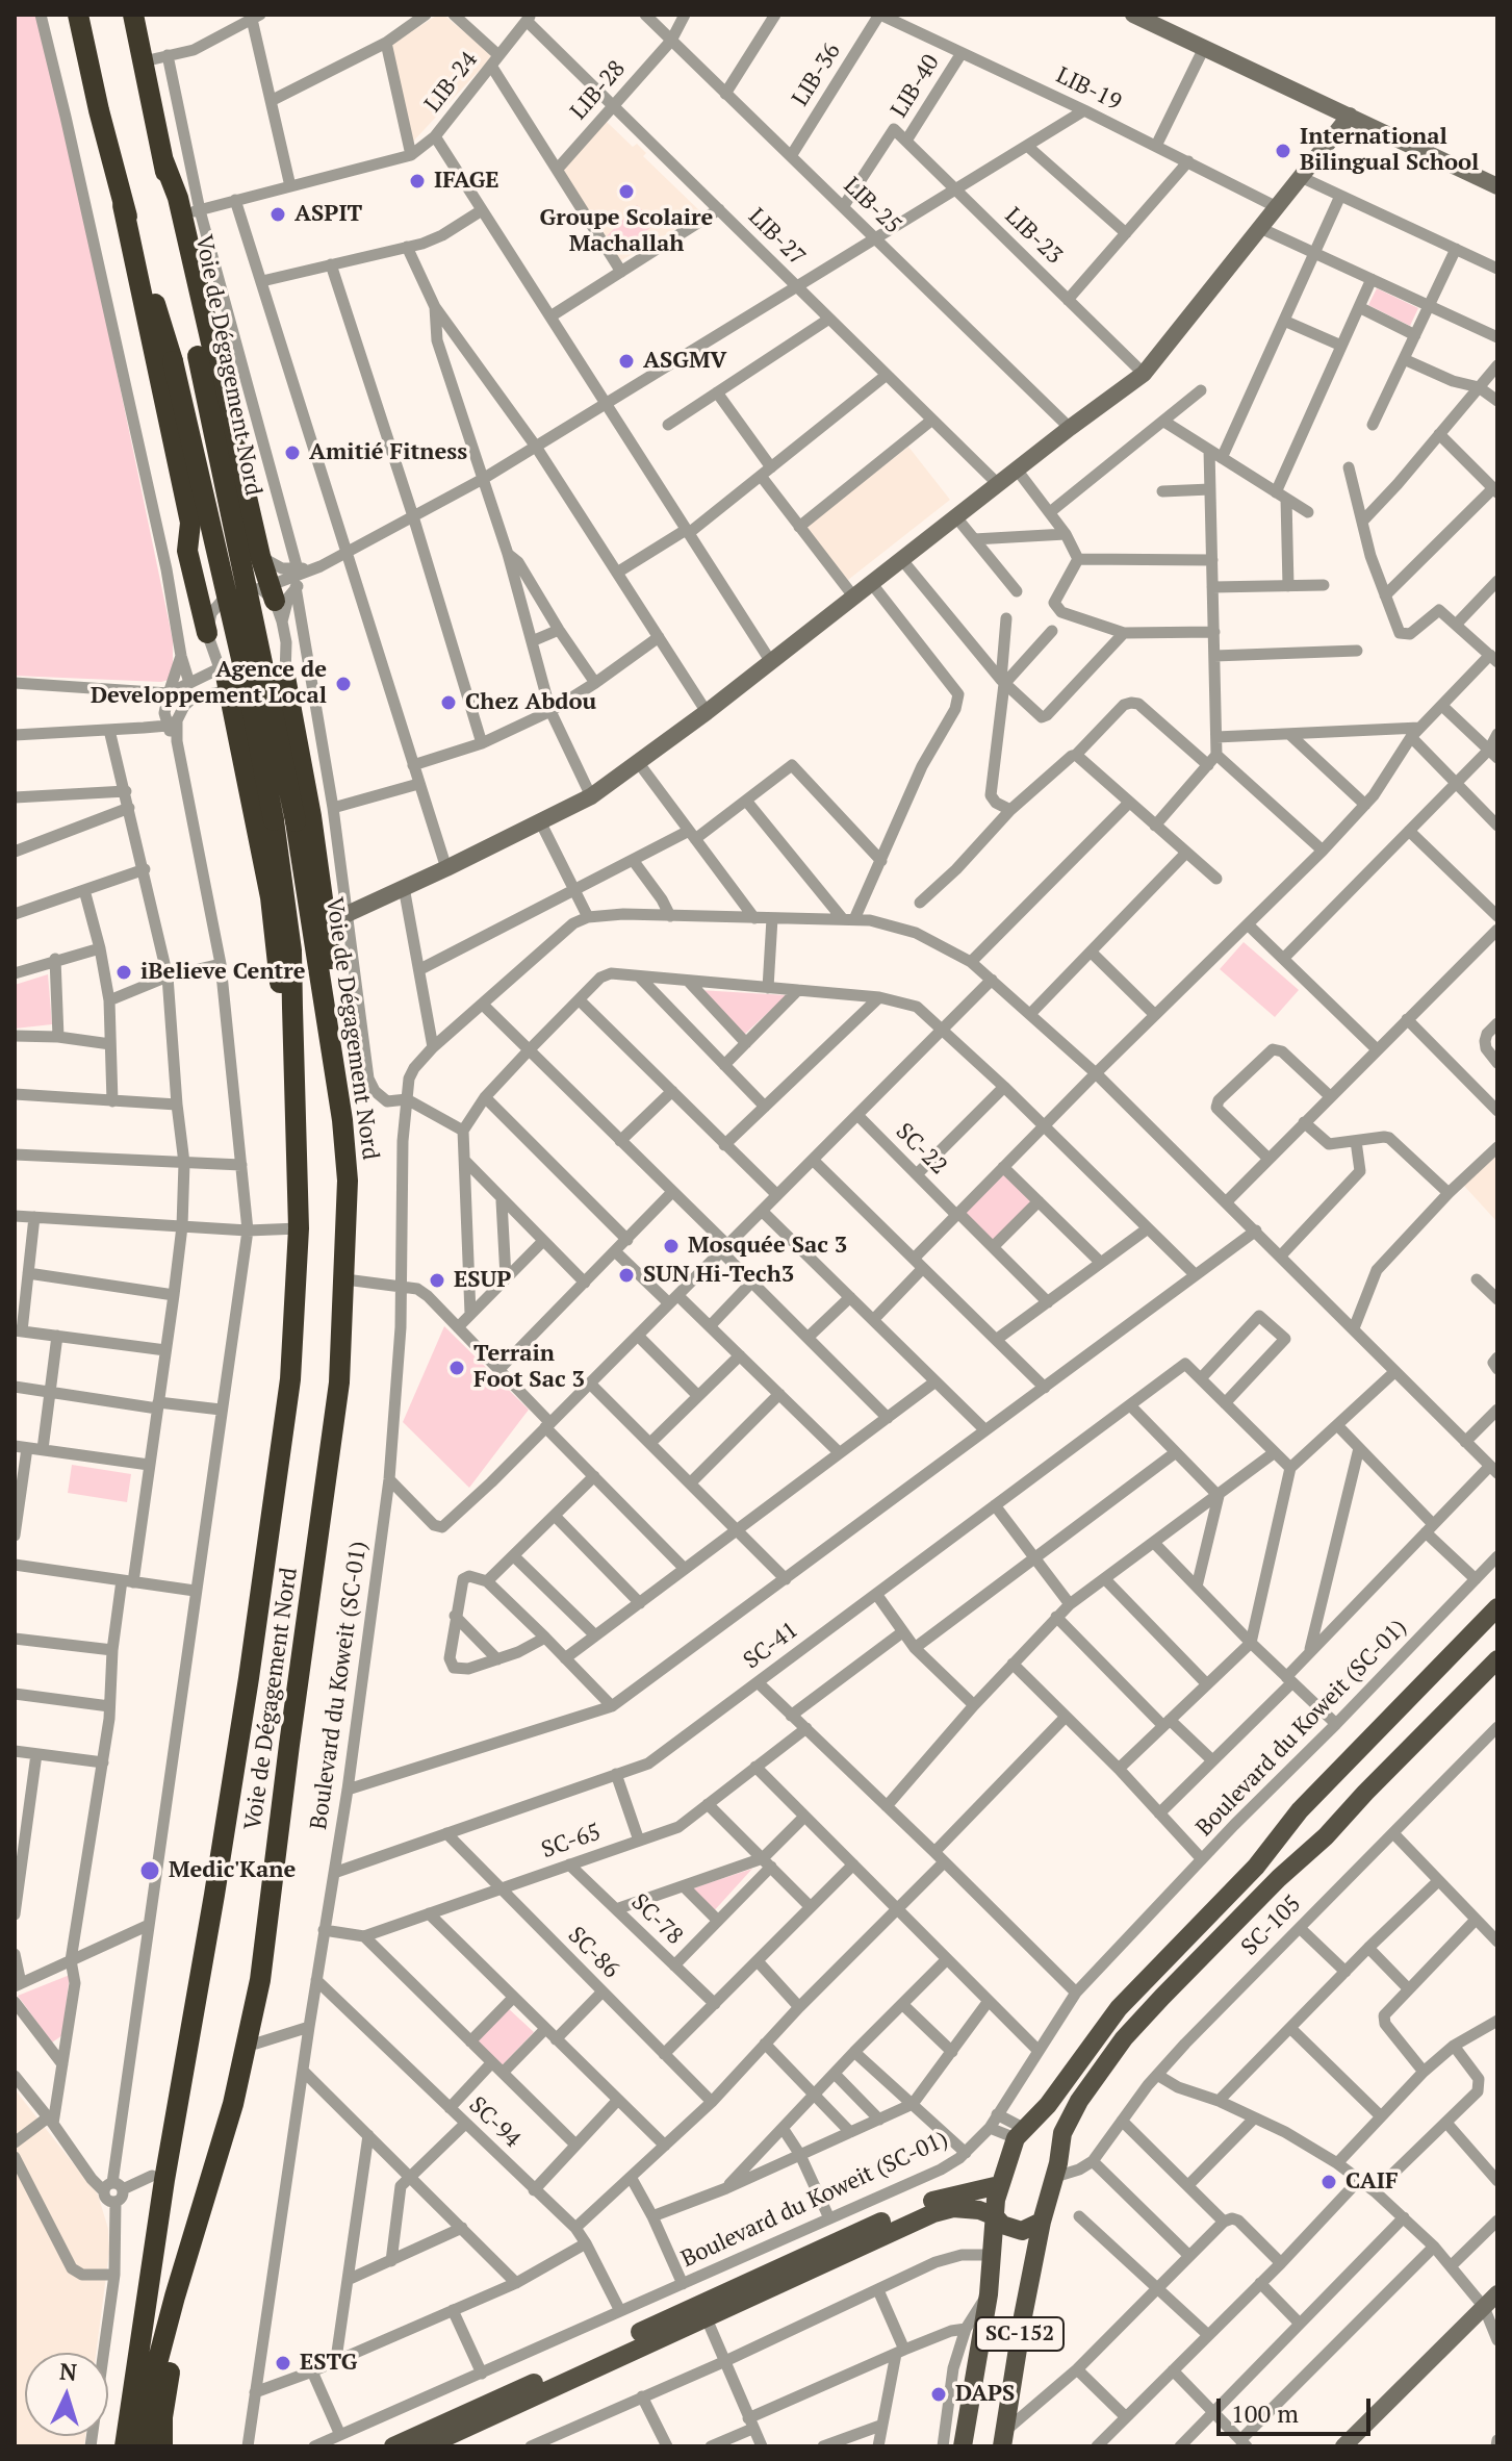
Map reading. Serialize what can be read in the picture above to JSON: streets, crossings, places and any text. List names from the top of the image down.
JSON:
{
  "streets": {
    "highway": ["Voie de Dégagement Nord"],
    "main road": ["SC-152"],
    "street": [
      "LIB-36",
      "LIB-24",
      "LIB-40",
      "LIB-19",
      "LIB-28",
      "LIB-25",
      "LIB-23",
      "LIB-27",
      "SC-22",
      "SC-41",
      "Boulevard du Koweit (SC-01)",
      "SC-65",
      "SC-78",
      "SC-105",
      "SC-86",
      "SC-94"
    ]
  },
  "crossings": [
    ["LIB-36", "LIB-19"],
    ["LIB-36", "LIB-25"],
    ["LIB-24", "LIB-27"],
    ["LIB-40", "LIB-19"],
    ["LIB-40", "LIB-23"],
    ["LIB-28", "LIB-25"],
    ["LIB-28", "LIB-27"],
    ["LIB-25", "LIB-23"],
    ["SC-41", "Boulevard du Koweit (SC-01)"],
    ["SC-41", "SC-86"],
    ["Boulevard du Koweit (SC-01)", "SC-65"],
    ["Boulevard du Koweit (SC-01)", "SC-94"],
    ["SC-65", "SC-78"],
    ["SC-65", "SC-86"]
  ],
  "places": [
    "International Bilingual School",
    "IFAGE",
    "Groupe Scolaire Machallah",
    "ASPIT",
    "ASGMV",
    "Amitié Fitness",
    "Agence de Developpement Local",
    "Chez Abdou",
    "iBelieve Centre",
    "Mosquée Sac 3",
    "SUN Hi-Tech3",
    "ESUP",
    "Terrain Foot Sac 3",
    "Medic'Kane",
    "CAIF",
    "ESTG",
    "DAPS"
  ],
  "scale_bar": "100 m",
  "north": "top"
}
